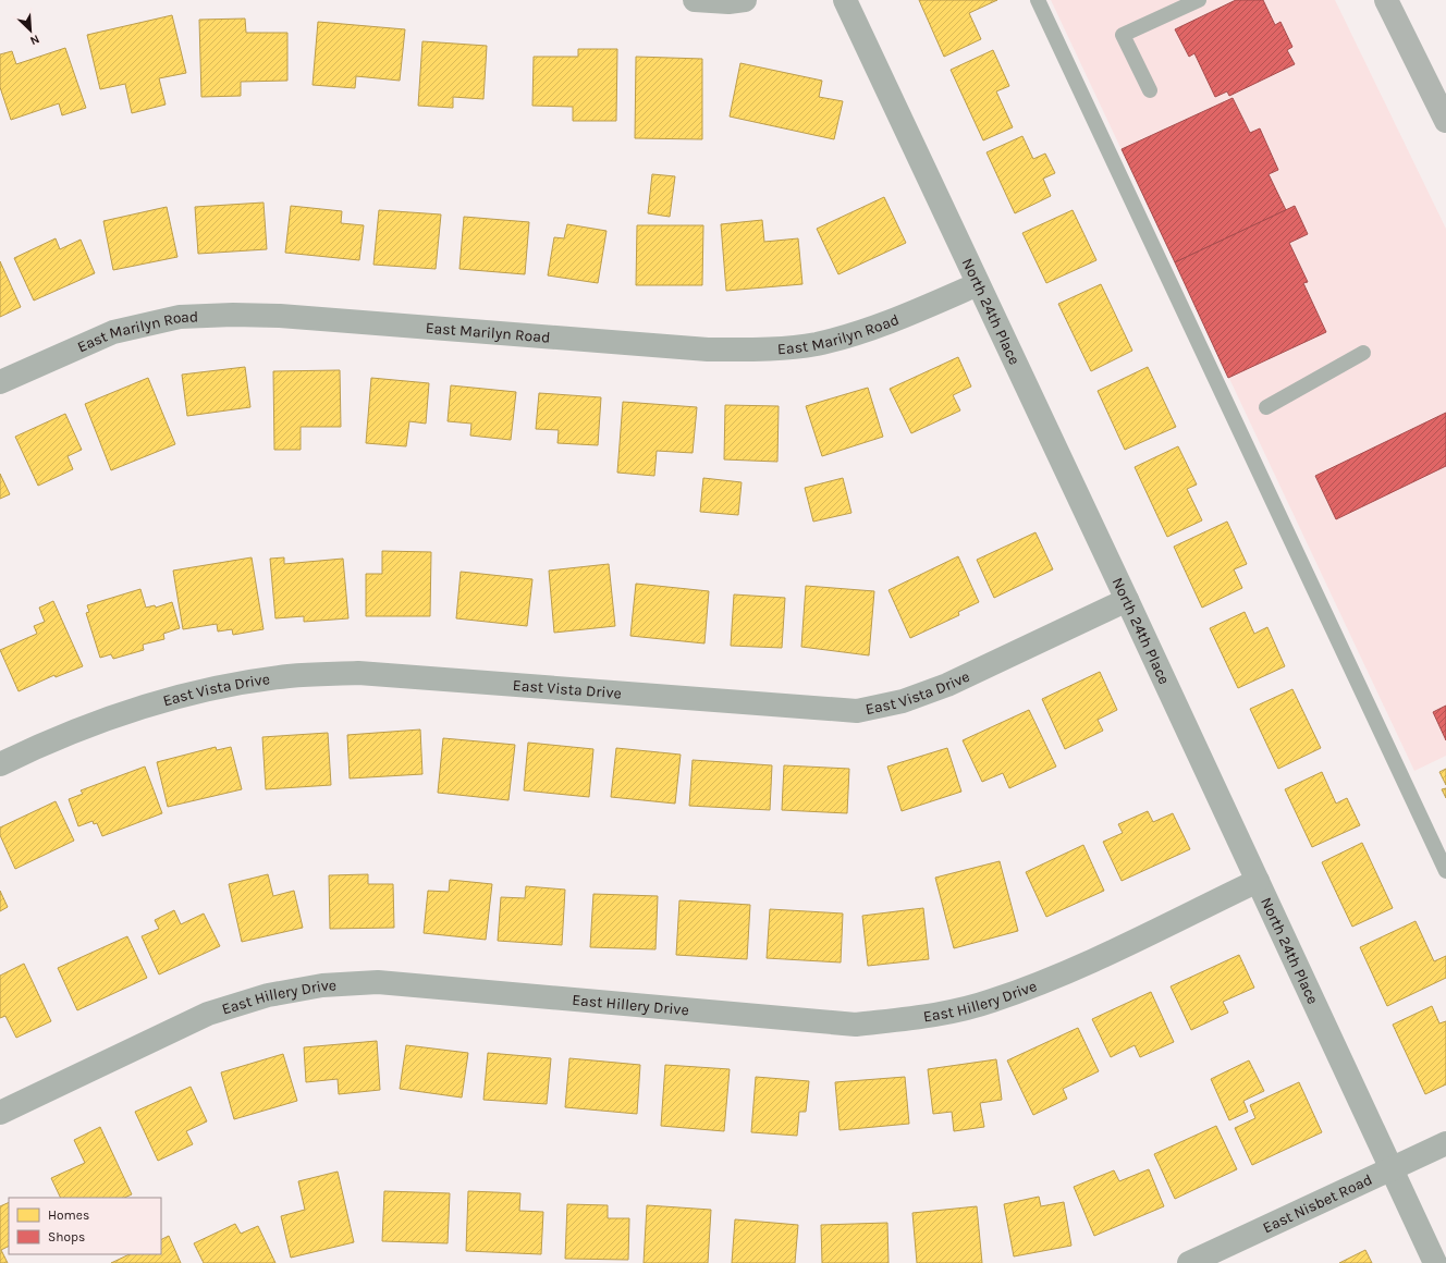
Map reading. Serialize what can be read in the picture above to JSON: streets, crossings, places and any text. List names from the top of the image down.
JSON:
{
  "streets": {
    "street": [
      "North 24th Place",
      "East Marilyn Road",
      "East Vista Drive",
      "East Hillery Drive",
      "East Nisbet Road"
    ]
  },
  "crossings": [
    ["North 24th Place", "East Marilyn Road"],
    ["North 24th Place", "East Vista Drive"],
    ["North 24th Place", "East Hillery Drive"],
    ["North 24th Place", "East Nisbet Road"]
  ],
  "legend": ["Homes", "Shops"],
  "north": "bottom right"
}
